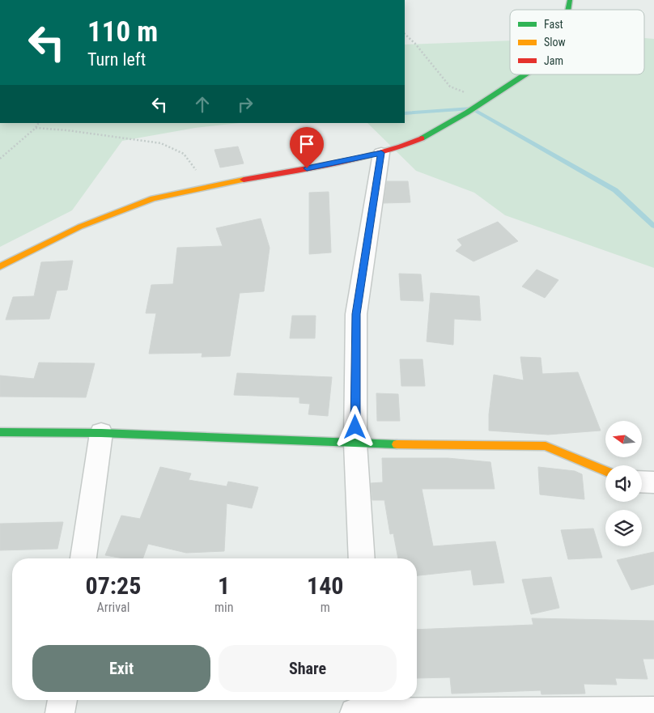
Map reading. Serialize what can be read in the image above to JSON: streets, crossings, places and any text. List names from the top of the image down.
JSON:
{
  "legend": ["Fast", "Slow", "Jam"],
  "north": "left",
  "page": {
    "turn": ["110 m", "Turn left"],
    "eta": [
      "07:25",
      "Arrival",
      "1",
      "min",
      "140",
      "m"
    ],
    "buttons": ["Exit", "Share"]
  }
}
